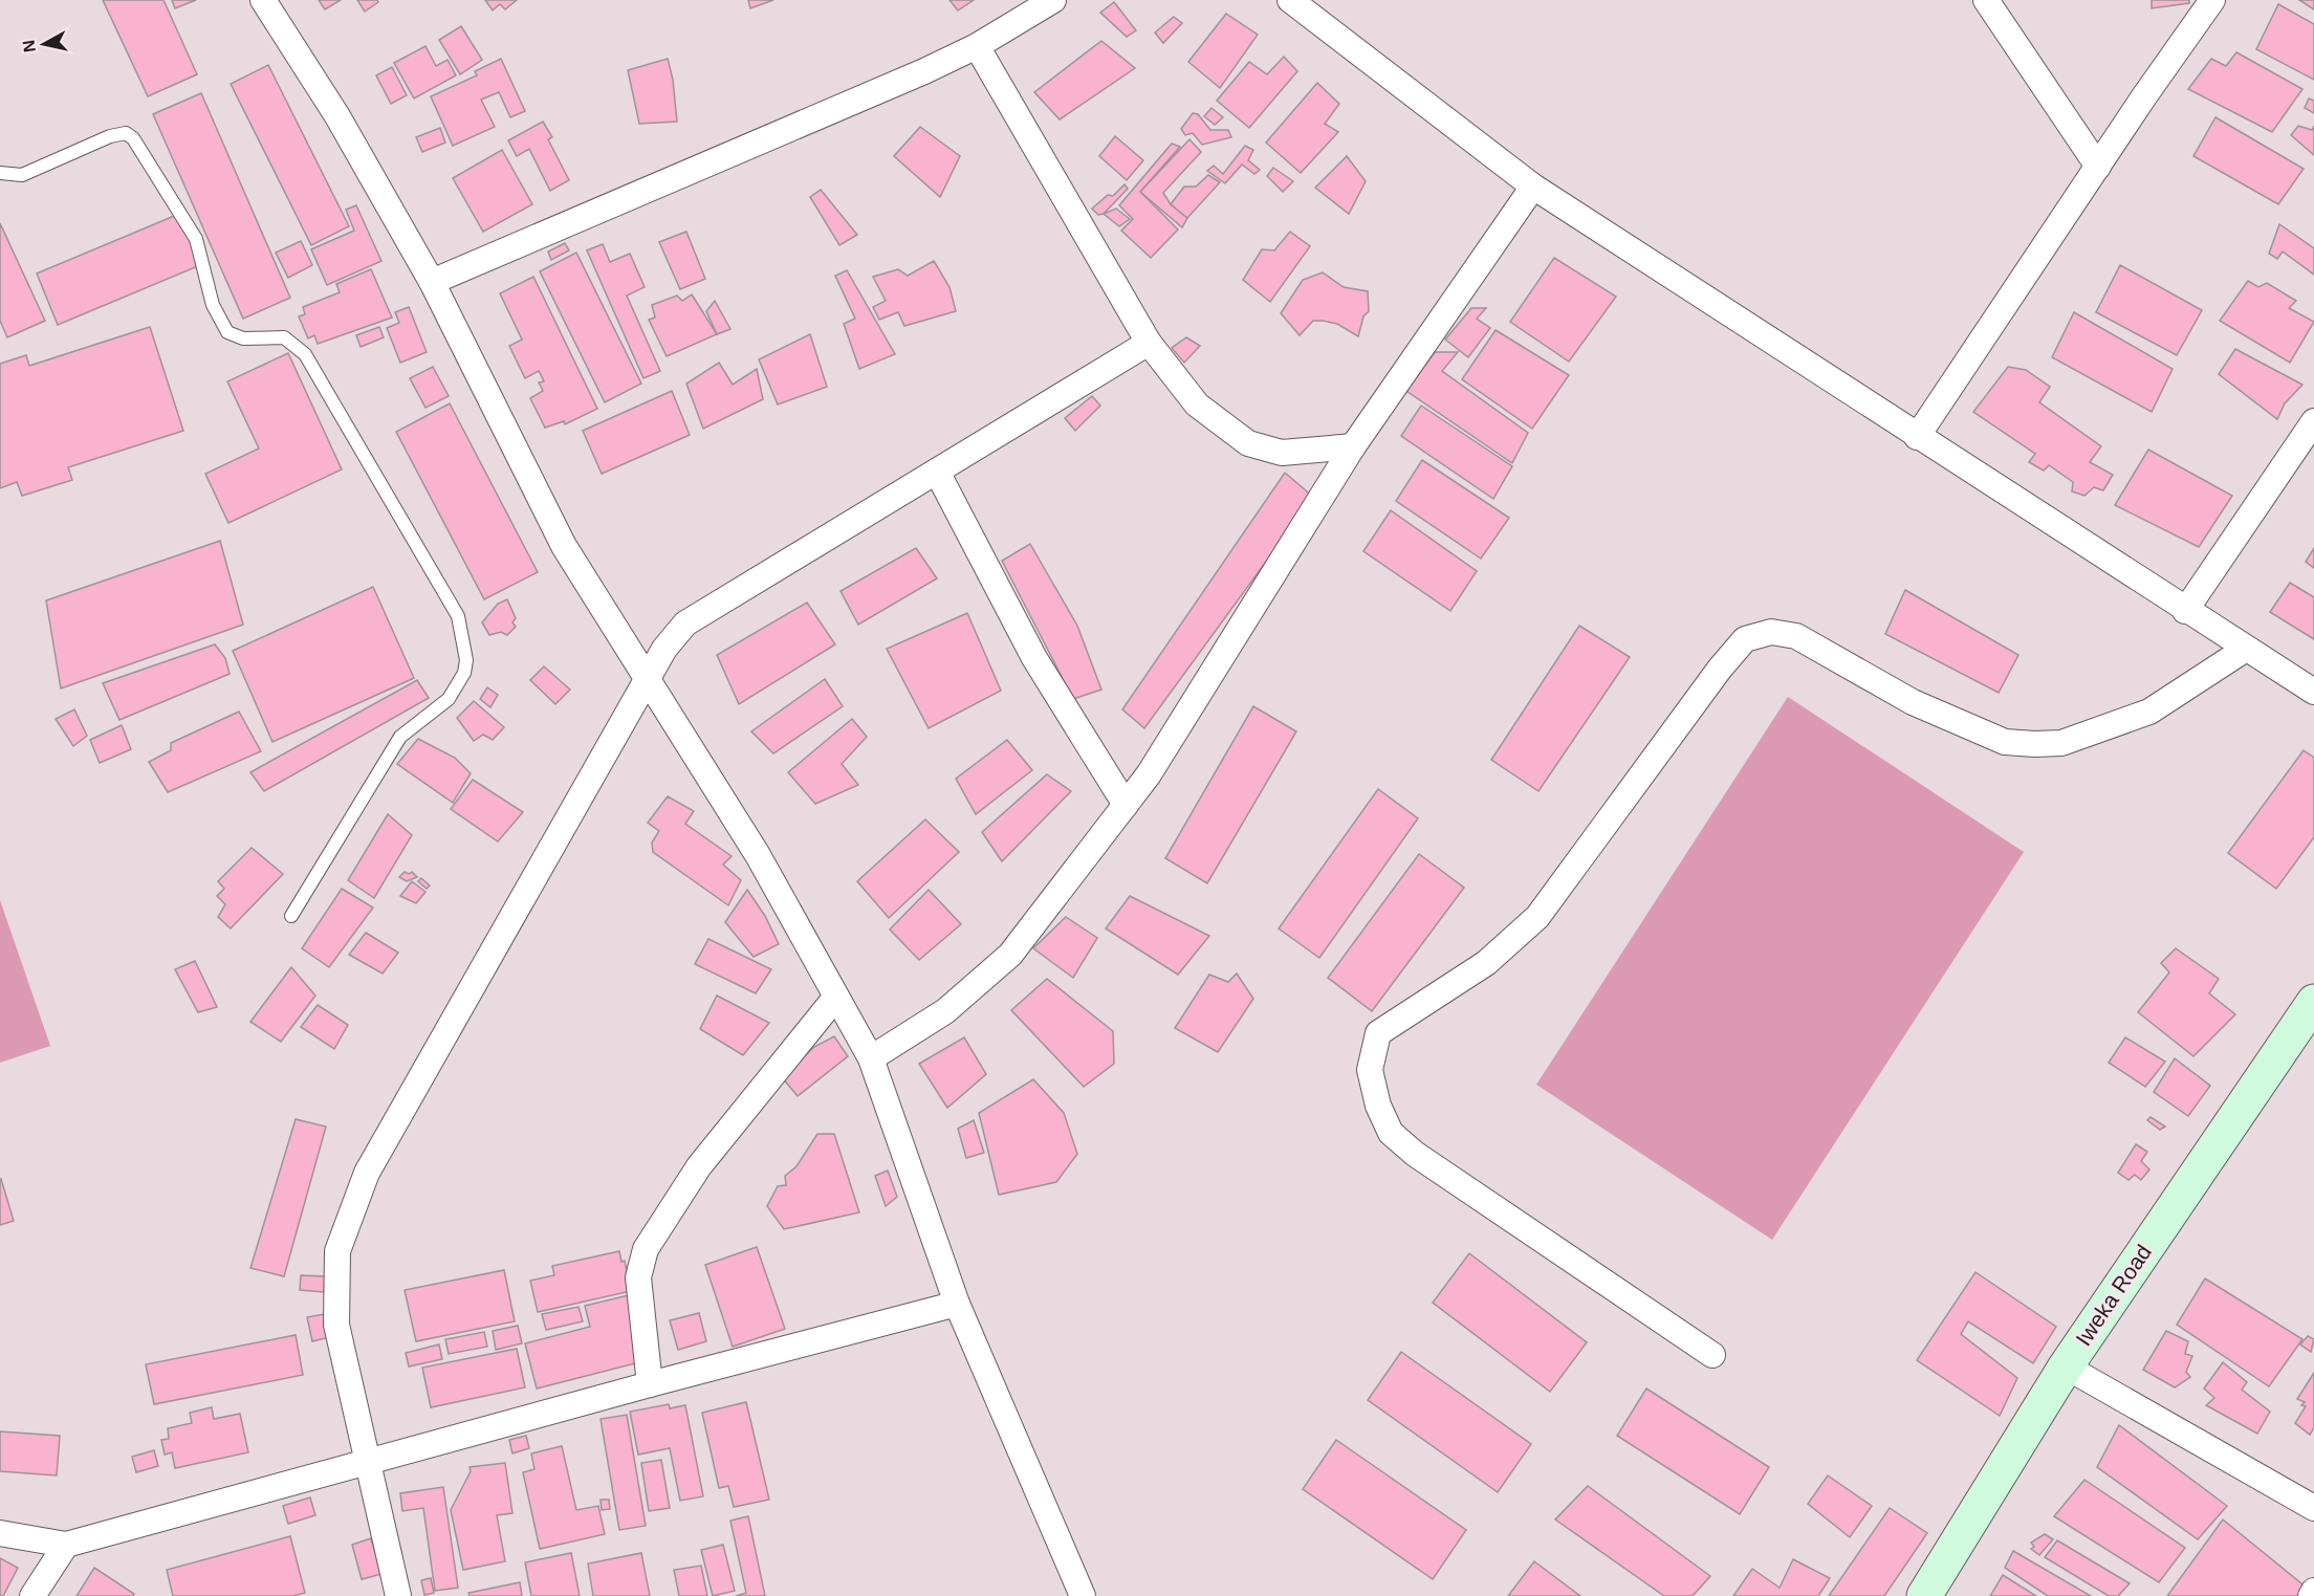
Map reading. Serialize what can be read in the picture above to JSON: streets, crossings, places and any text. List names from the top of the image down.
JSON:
{
  "streets": {
    "main road": ["Iweka Road"]
  },
  "north": "left"
}
